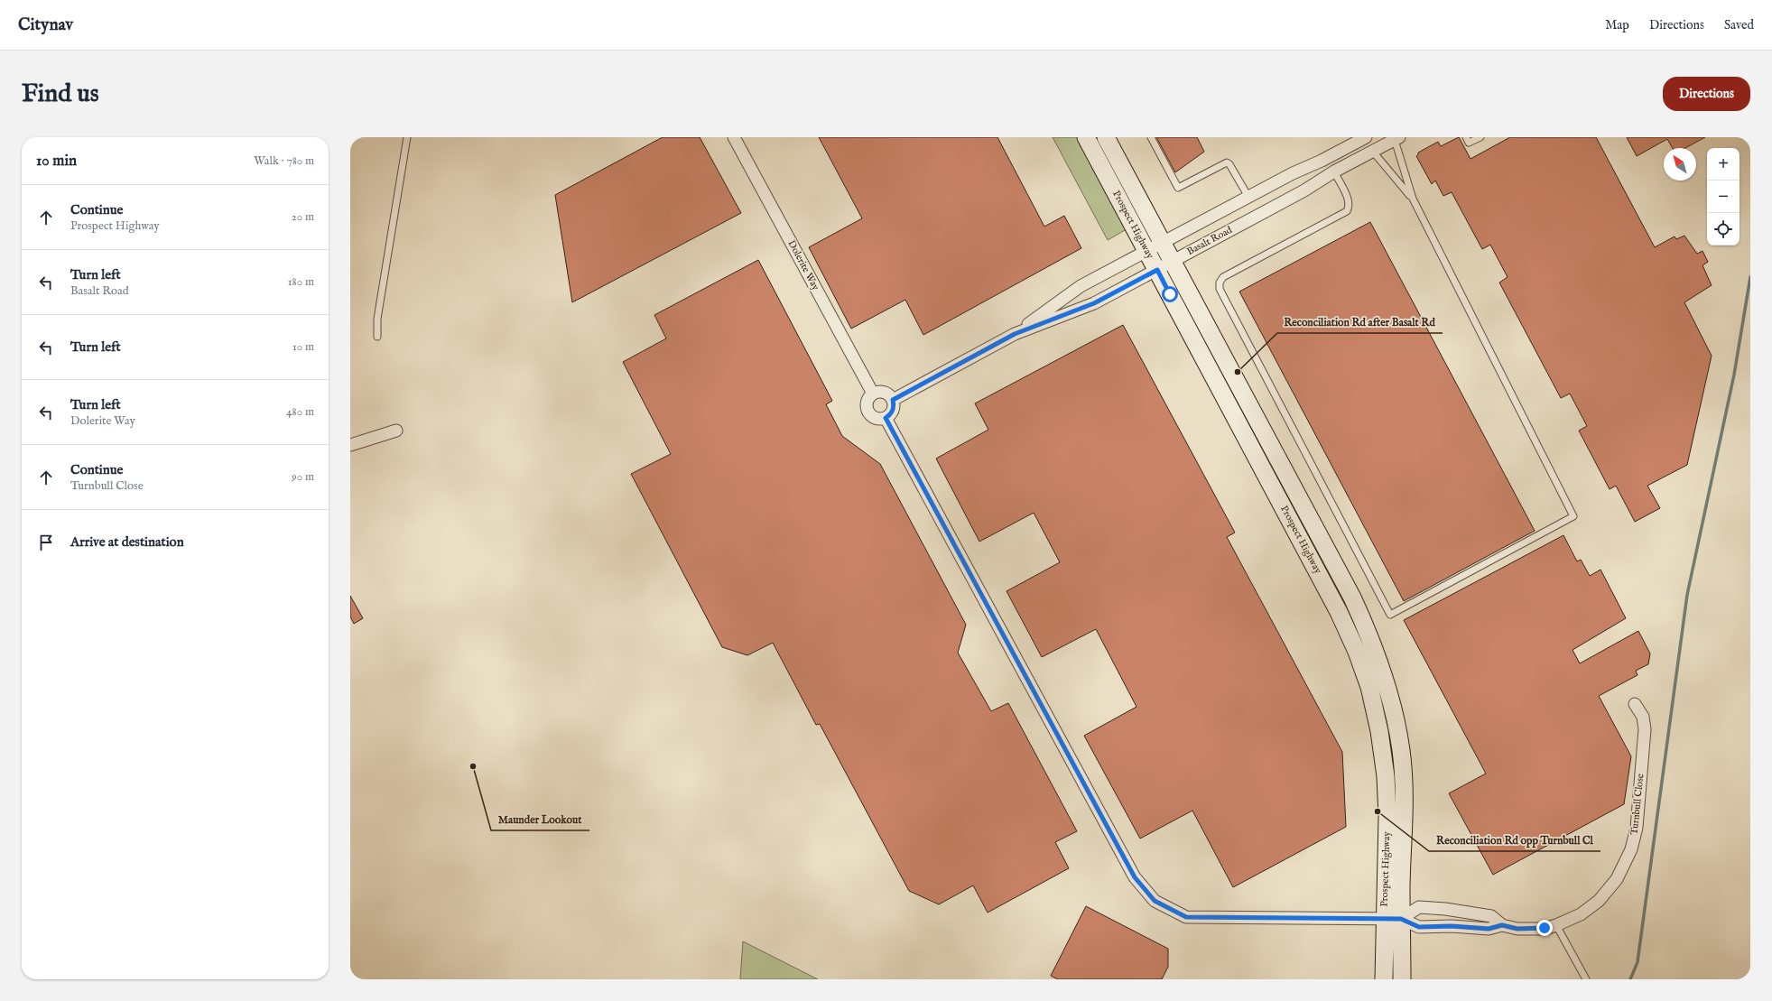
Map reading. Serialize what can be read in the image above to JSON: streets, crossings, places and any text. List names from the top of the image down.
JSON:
{
  "streets": {
    "main road": ["Prospect Highway"],
    "street": ["Basalt Road", "Dolerite Way", "Turnbull Close"]
  },
  "crossings": [
    ["Prospect Highway", "Basalt Road"],
    ["Prospect Highway", "Turnbull Close"],
    ["Basalt Road", "Dolerite Way"]
  ],
  "places": ["Reconciliation Rd after Basalt Rd", "Maunder Lookout", "Reconciliation Rd opp Turnbull Cl"],
  "north": "top left",
  "page": {
    "header": "Citynav",
    "nav": ["Map", "Directions", "Saved"],
    "buttons": "Directions",
    "title": "Find us",
    "heading": ["10 min", "Walk · 780 m"],
    "map_buttons": ["+", "−"],
    "list": [
      ["Continue", "Prospect Highway", "20 m"],
      ["Turn left", "Basalt Road", "180 m"],
      ["Turn left", "10 m"],
      ["Turn left", "Dolerite Way", "480 m"],
      ["Continue", "Turnbull Close", "90 m"],
      "Arrive at destination"
    ]
  }
}
